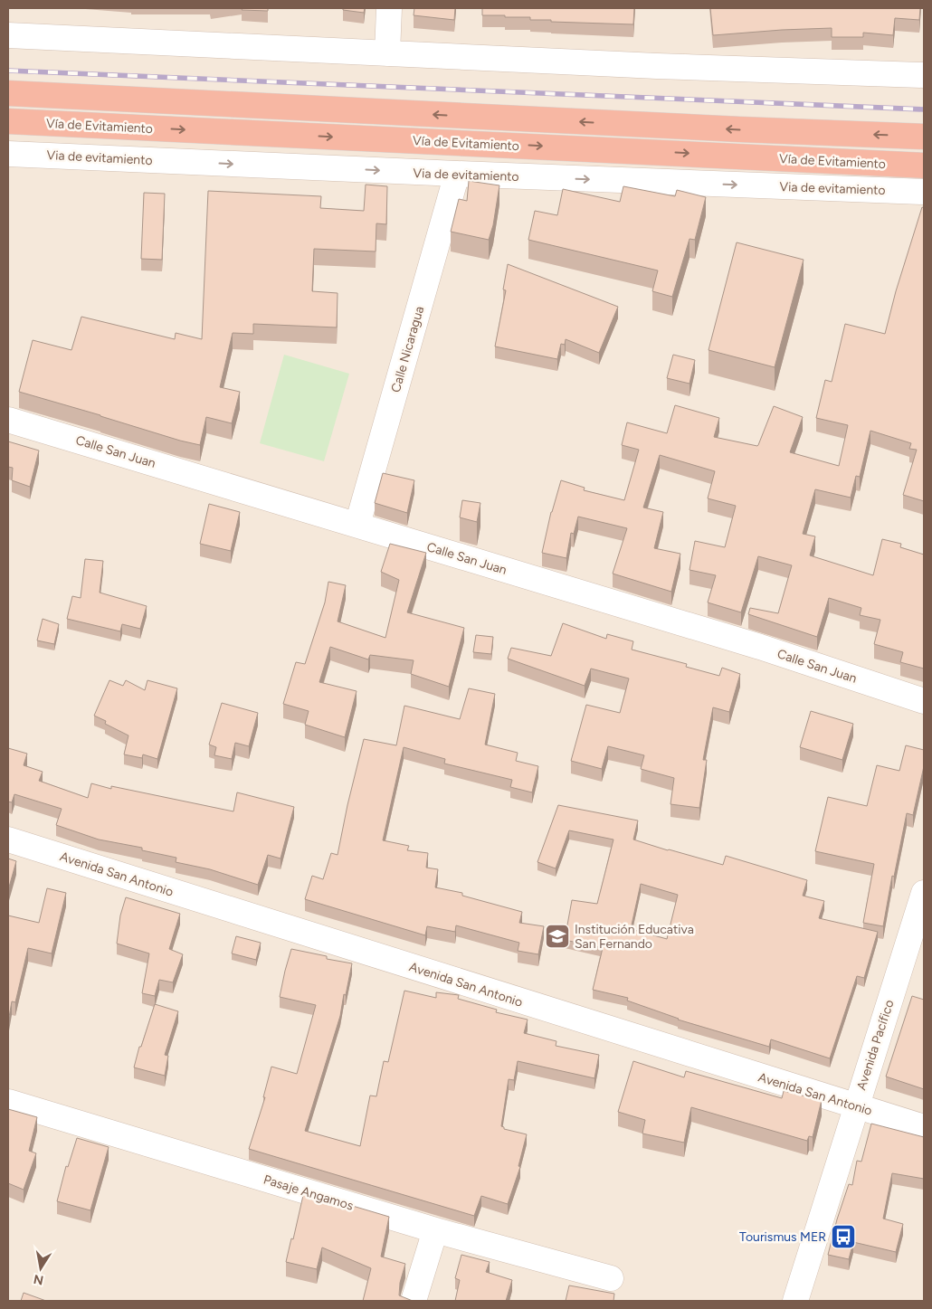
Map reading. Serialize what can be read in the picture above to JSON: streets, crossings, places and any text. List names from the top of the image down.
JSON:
{
  "streets": {
    "highway": ["Vía de Evitamiento"],
    "street": [
      "Via de evitamiento",
      "Calle Nicaragua",
      "Calle San Juan",
      "Avenida San Antonio",
      "Avenida Pacífico",
      "Pasaje Angamos"
    ]
  },
  "crossings": [
    ["Via de evitamiento", "Calle Nicaragua"],
    ["Calle Nicaragua", "Calle San Juan"],
    ["Avenida San Antonio", "Avenida Pacífico"]
  ],
  "places": {
    "school or university": ["Institución Educativa San Fernando"],
    "bus stop": ["Tourismus MER"]
  },
  "north": "bottom"
}
